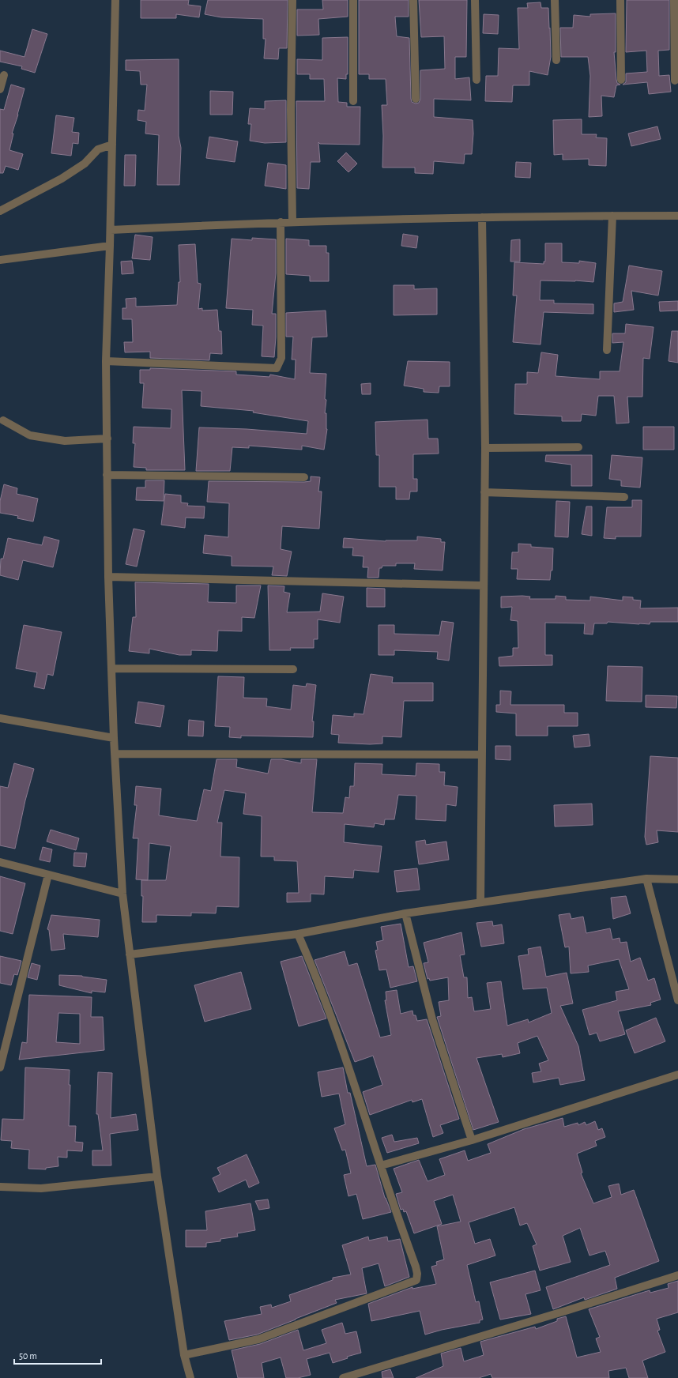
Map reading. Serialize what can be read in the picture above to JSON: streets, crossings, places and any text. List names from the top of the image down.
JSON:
{
  "scale_bar": "50 m"
}
